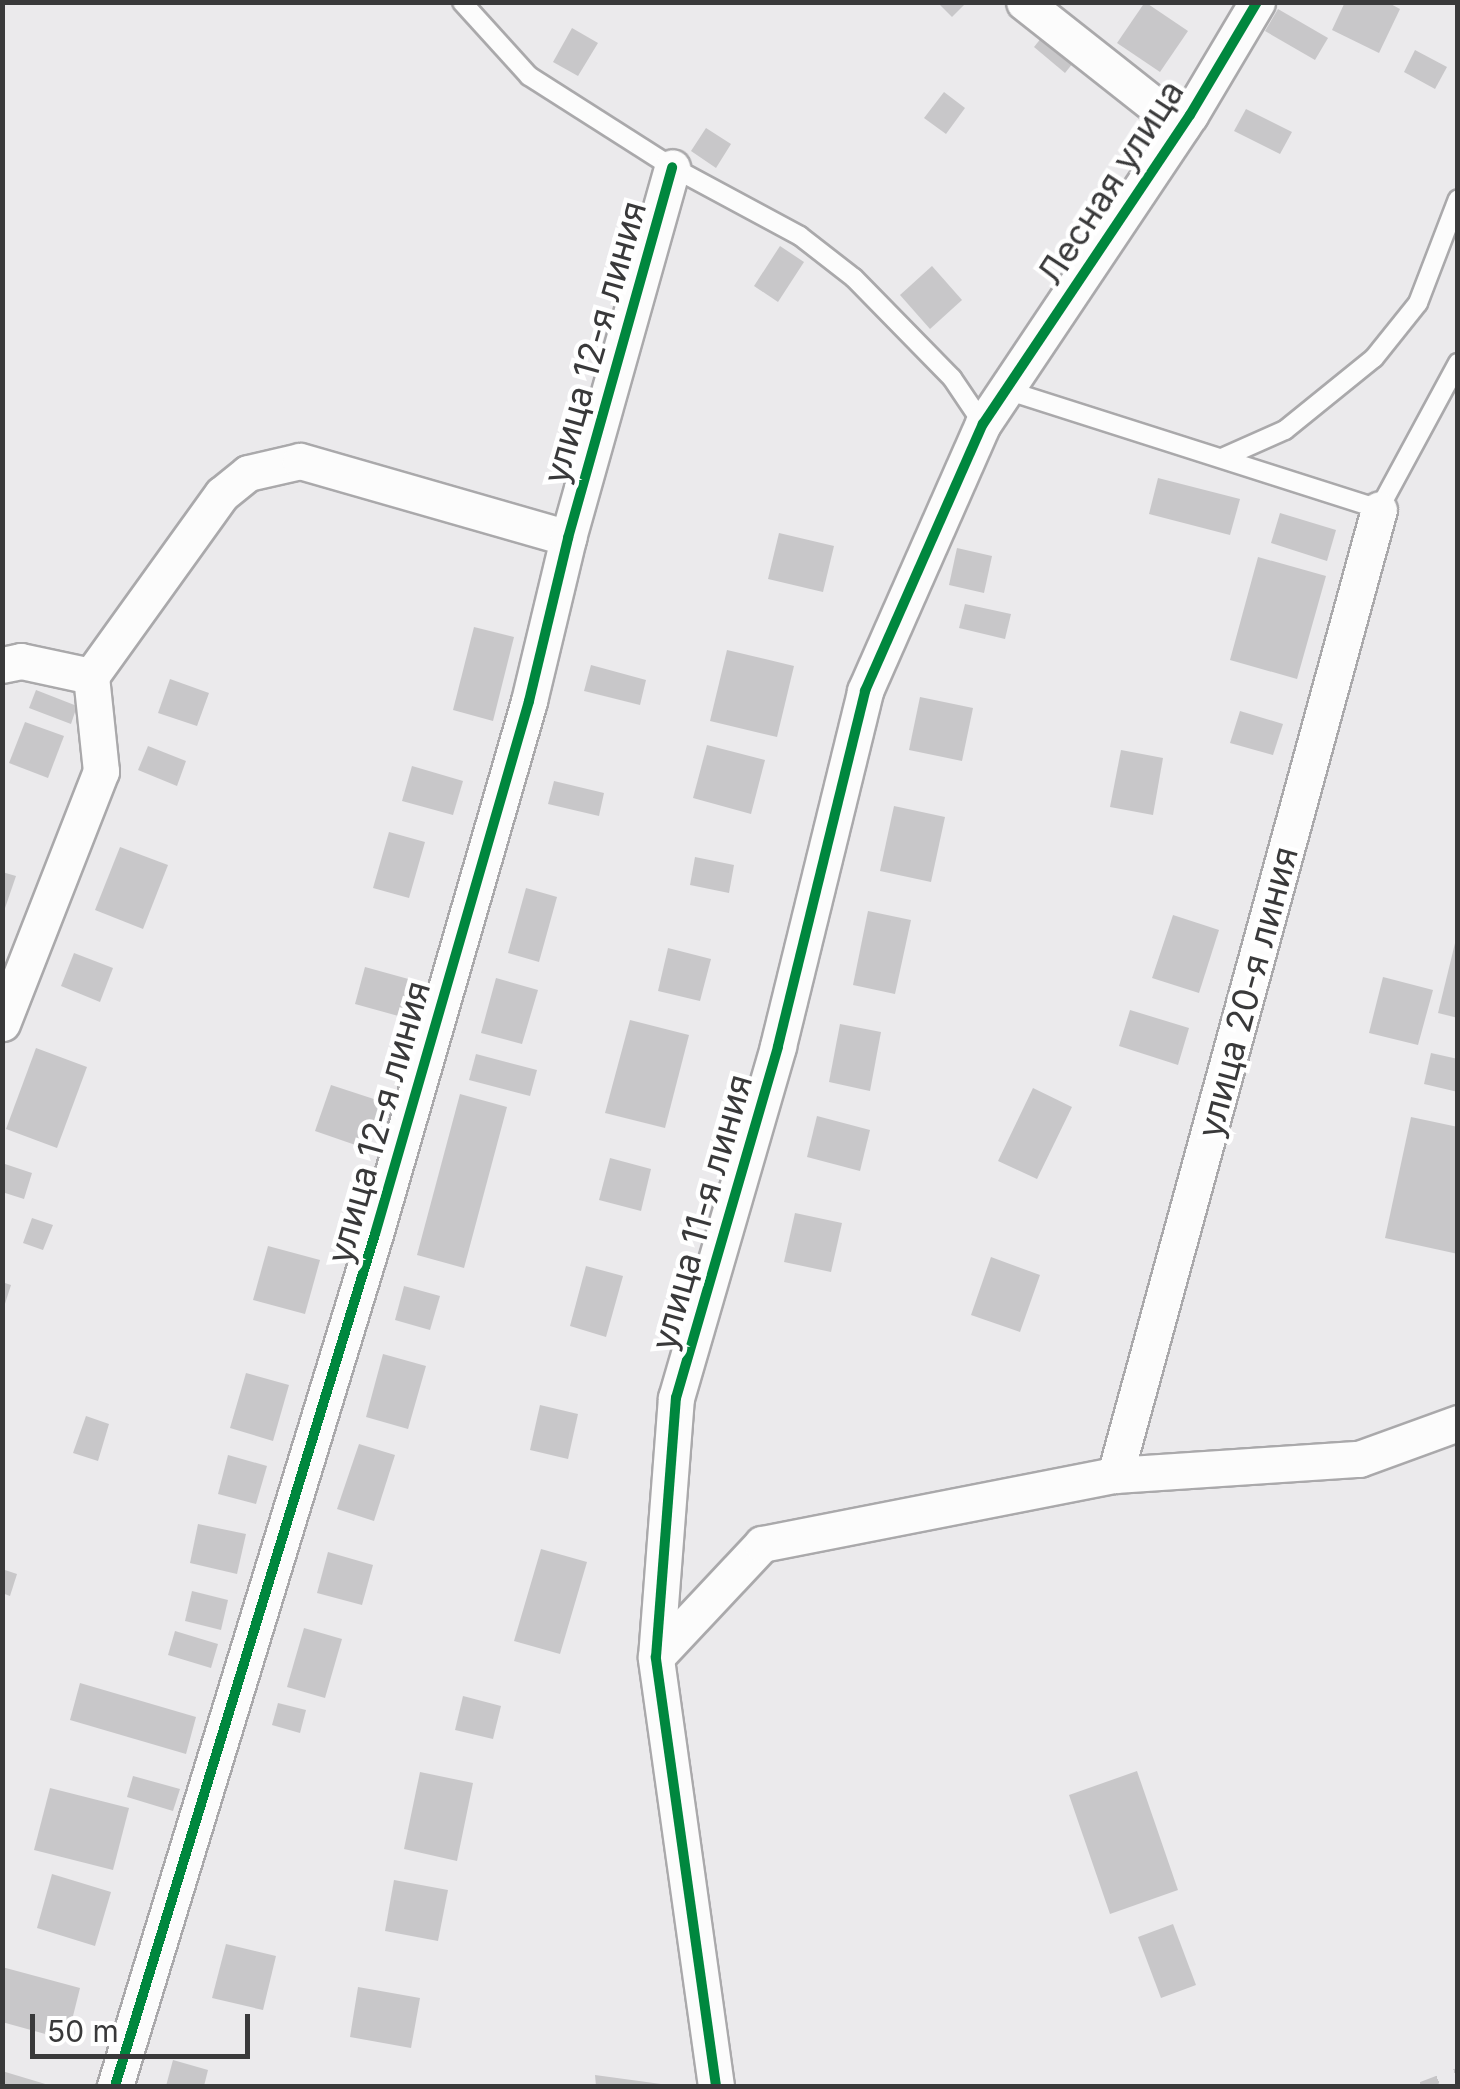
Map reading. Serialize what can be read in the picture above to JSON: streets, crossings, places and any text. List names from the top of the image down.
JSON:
{
  "streets": {
    "street": [
      "Лесная улица",
      "улица 12-я линия",
      "улица 20-я линия",
      "улица 11-я линия"
    ]
  },
  "crossings": [
    ["Лесная улица", "улица 11-я линия"]
  ],
  "scale_bar": "50 m"
}
